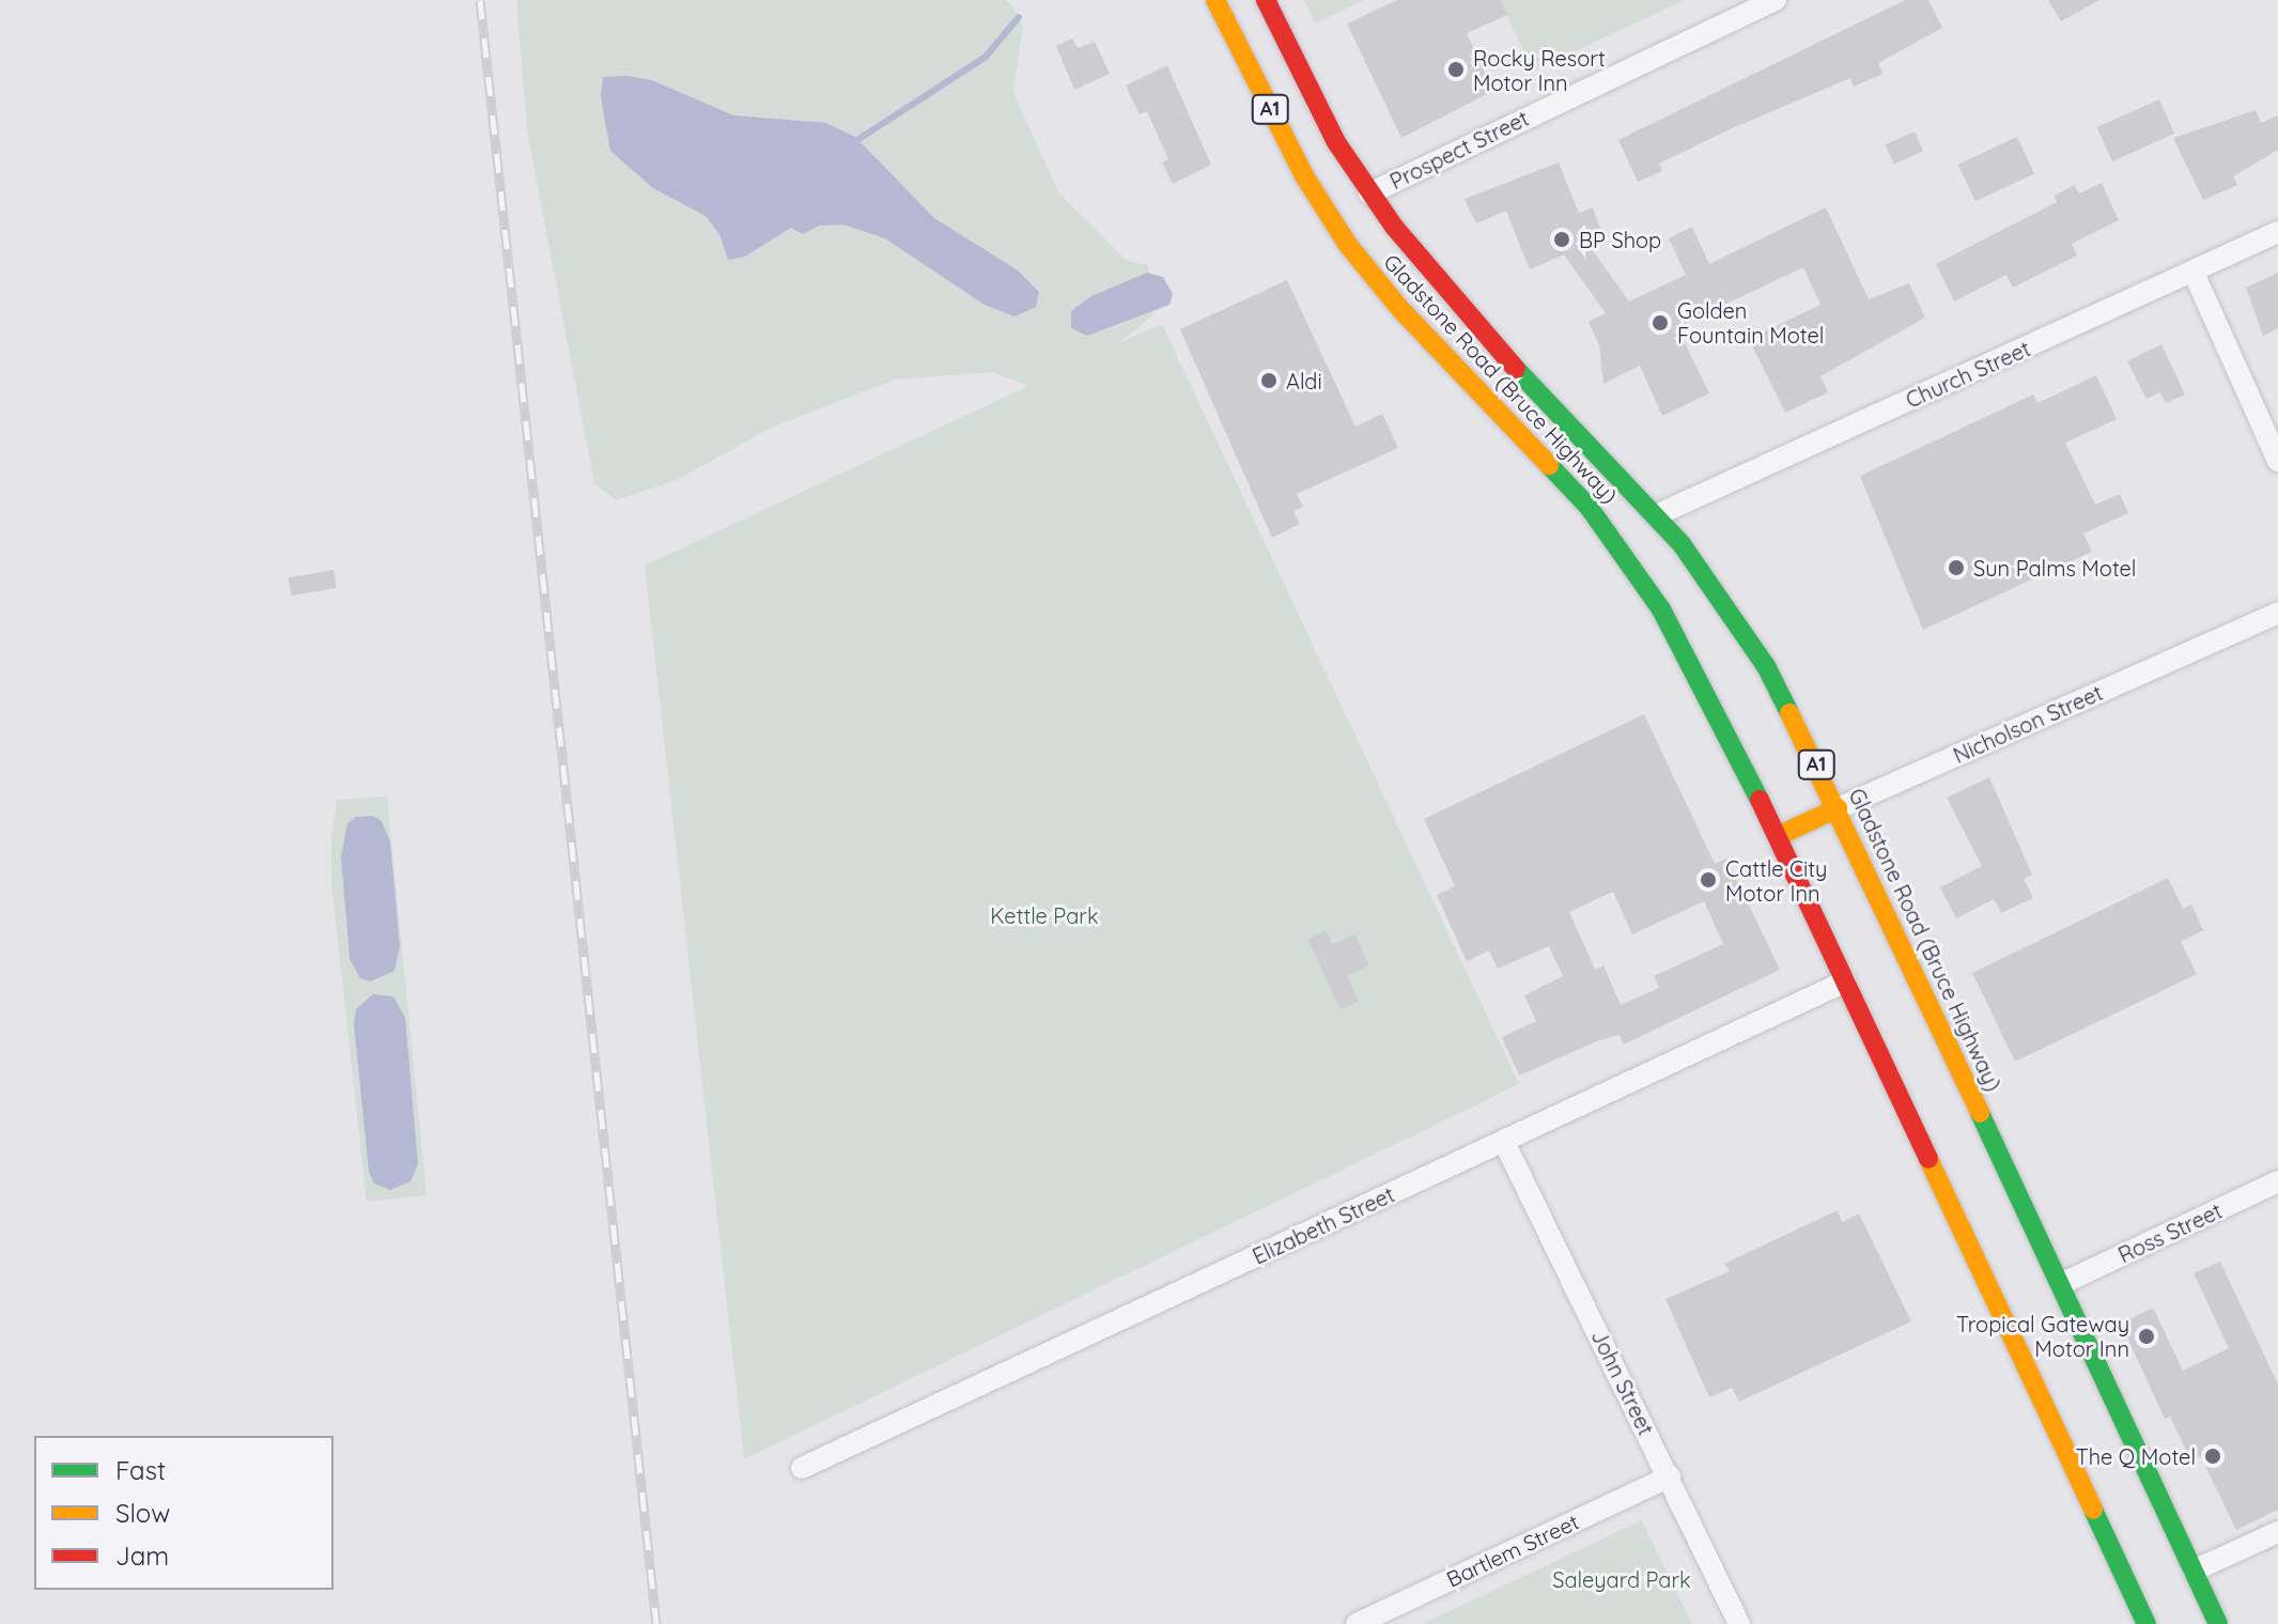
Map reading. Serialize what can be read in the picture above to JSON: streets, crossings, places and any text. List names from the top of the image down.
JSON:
{
  "streets": {
    "highway": ["A1", "Gladstone Road (Bruce Highway)", "Nicholson Street"],
    "street": [
      "Prospect Street",
      "Church Street",
      "Elizabeth Street",
      "Ross Street",
      "John Street",
      "Bartlem Street"
    ]
  },
  "crossings": [
    ["Prospect Street", "Gladstone Road (Bruce Highway)"],
    ["Church Street", "Gladstone Road (Bruce Highway)"],
    ["Gladstone Road (Bruce Highway)", "Nicholson Street"],
    ["Gladstone Road (Bruce Highway)", "Elizabeth Street"],
    ["Gladstone Road (Bruce Highway)", "Ross Street"],
    ["Elizabeth Street", "John Street"],
    ["John Street", "Bartlem Street"]
  ],
  "parks": ["Kettle Park", "Saleyard Park"],
  "places": [
    "Rocky Resort Motor Inn",
    "BP Shop",
    "Golden Fountain Motel",
    "Aldi",
    "Sun Palms Motel",
    "Cattle City Motor Inn",
    "Tropical Gateway Motor Inn",
    "The Q Motel"
  ],
  "legend": ["Fast", "Slow", "Jam"]
}
